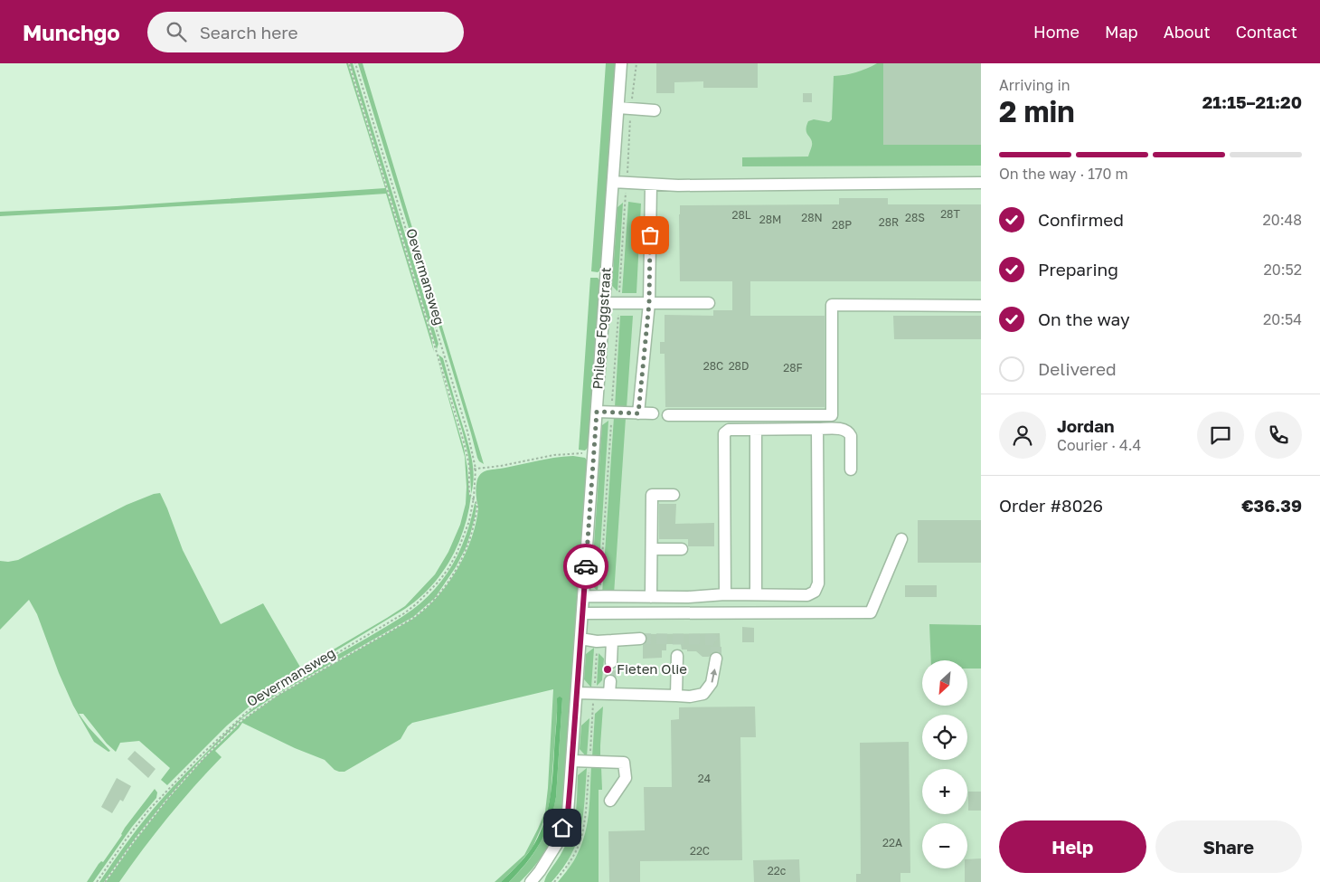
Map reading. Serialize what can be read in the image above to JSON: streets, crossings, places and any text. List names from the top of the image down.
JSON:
{
  "streets": {
    "street": ["Phileas Foggstraat"],
    "path": ["Oevermansweg"]
  },
  "places": ["Fieten Olie"],
  "house_numbers": [
    "28T",
    "28L",
    "28N",
    "28S",
    "28M",
    "28R",
    "28P",
    "28C",
    "28D",
    "28F",
    "24",
    "22A",
    "22C",
    "22c"
  ],
  "north": "bottom left",
  "page": {
    "header": "Munchgo",
    "search": "Search here",
    "nav": [
      "Home",
      "Map",
      "About",
      "Contact"
    ],
    "heading": ["2 min", "Arriving in", "21:15–21:20"],
    "panel": [
      "Jordan",
      "Courier · 4.4",
      "Order #8026",
      "€36.39"
    ],
    "bar": "On the way · 170 m",
    "list": [
      ["Confirmed", "20:48"],
      ["Preparing", "20:52"],
      ["On the way", "20:54"],
      "Delivered"
    ],
    "map_buttons": ["+", "−"],
    "buttons": ["Help", "Share"]
  }
}
